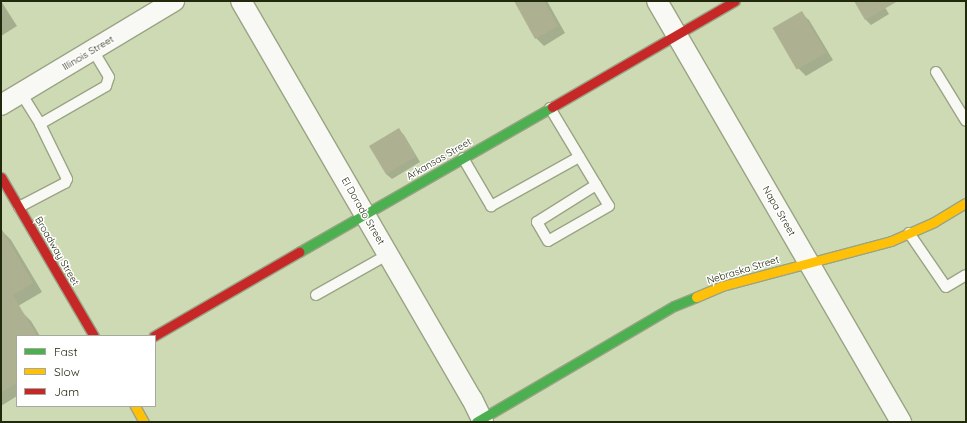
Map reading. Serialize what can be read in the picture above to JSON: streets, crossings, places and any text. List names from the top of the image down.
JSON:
{
  "streets": {
    "street": [
      "Illinois Street",
      "Arkansas Street",
      "El Dorado Street",
      "Napa Street",
      "Broadway Street",
      "Nebraska Street"
    ]
  },
  "crossings": [
    ["Arkansas Street", "El Dorado Street"],
    ["Arkansas Street", "Napa Street"],
    ["El Dorado Street", "Nebraska Street"],
    ["Napa Street", "Nebraska Street"]
  ],
  "legend": ["Fast", "Slow", "Jam"]
}
